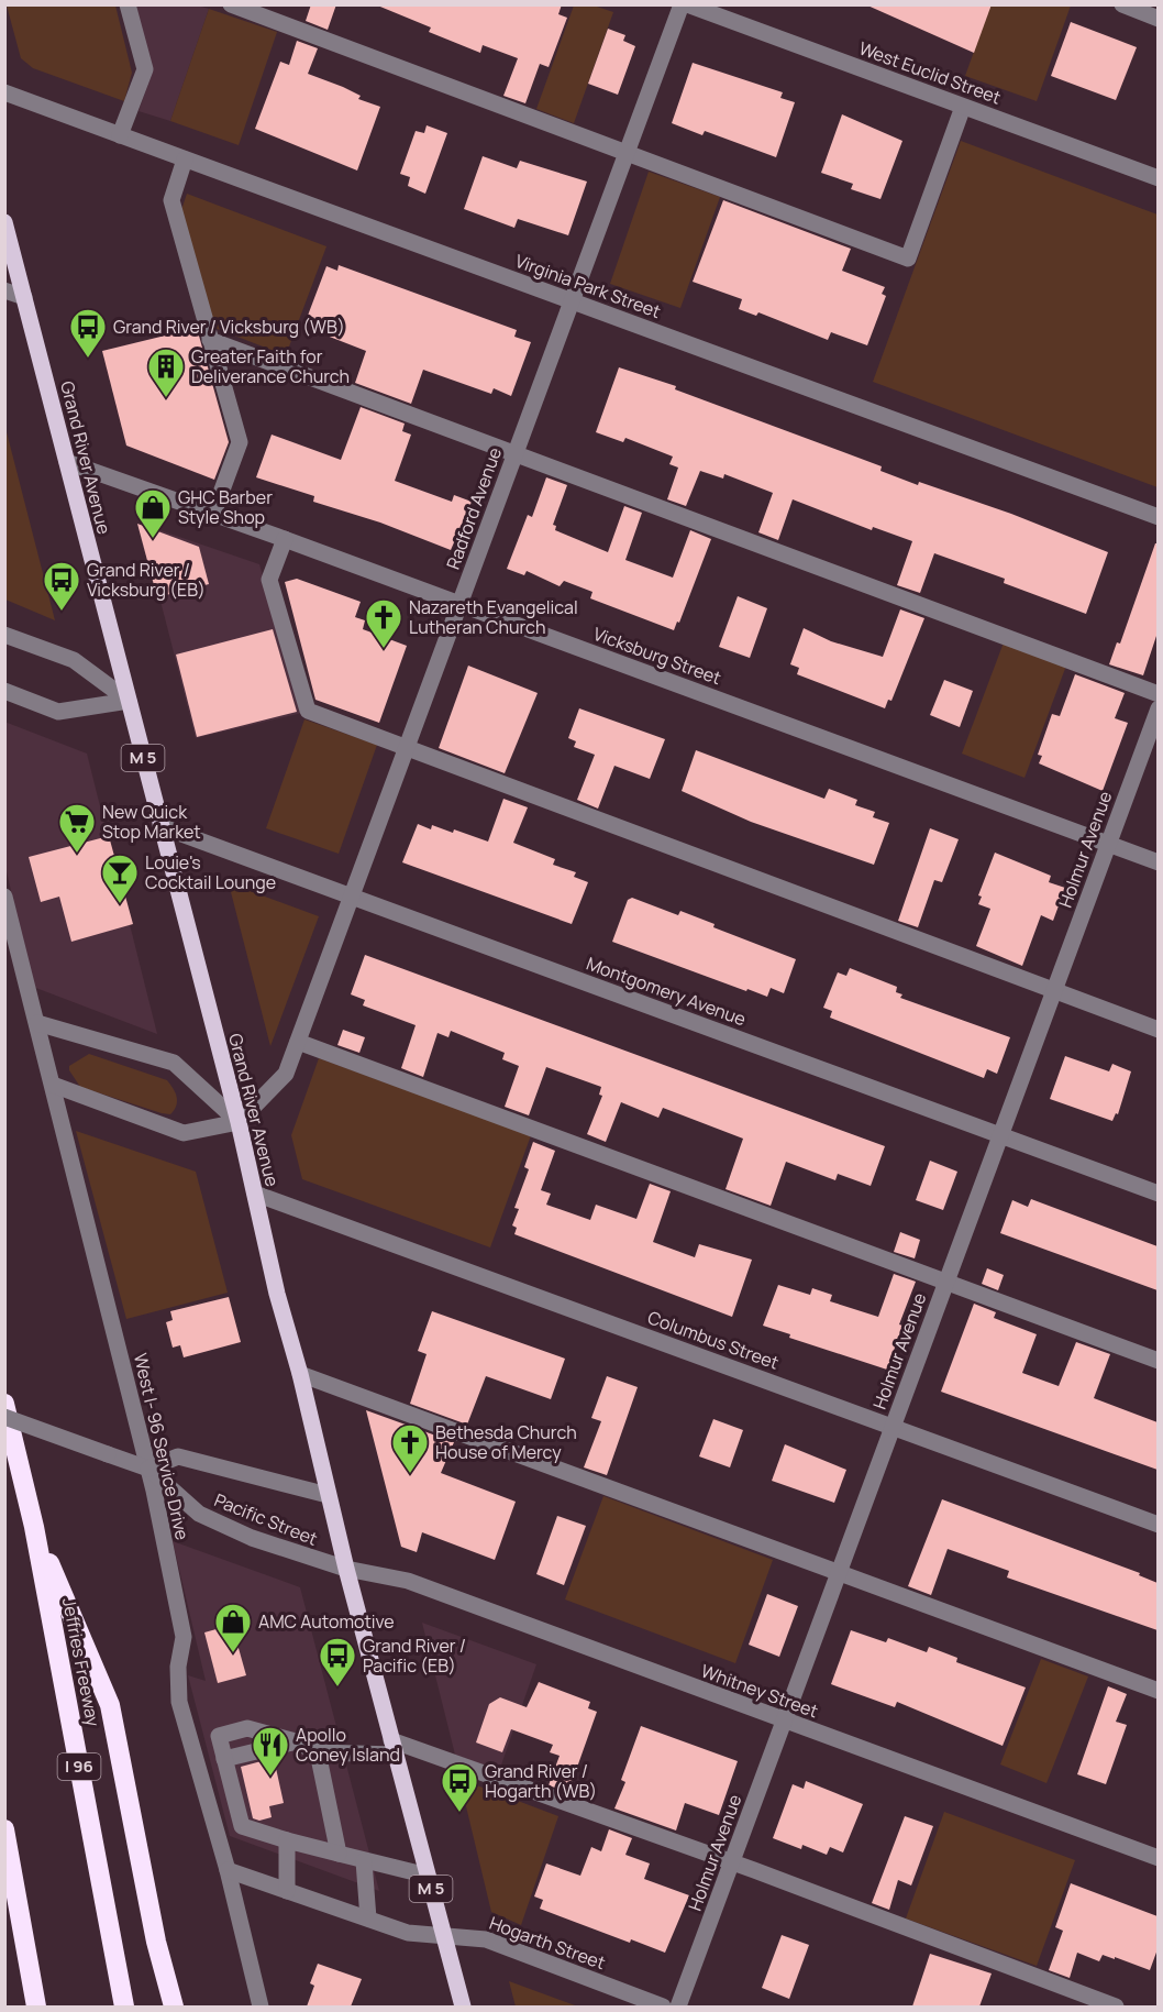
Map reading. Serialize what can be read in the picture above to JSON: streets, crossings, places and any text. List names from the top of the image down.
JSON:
{
  "streets": {
    "highway": ["Jeffries Freeway", "I 96"],
    "main road": ["Grand River Avenue", "M 5"],
    "street": [
      "West Euclid Street",
      "Virginia Park Street",
      "Radford Avenue",
      "Vicksburg Street",
      "Holmur Avenue",
      "Montgomery Avenue",
      "Columbus Street",
      "West I- 96 Service Drive",
      "Pacific Street",
      "Whitney Street",
      "Hogarth Street"
    ]
  },
  "crossings": [
    ["Virginia Park Street", "Radford Avenue"],
    ["Grand River Avenue", "Radford Avenue"],
    ["Grand River Avenue", "Vicksburg Street"],
    ["Grand River Avenue", "Montgomery Avenue"],
    ["Grand River Avenue", "Columbus Street"],
    ["Grand River Avenue", "Pacific Street"],
    ["Grand River Avenue", "Whitney Street"],
    ["Grand River Avenue", "Hogarth Street"],
    ["Radford Avenue", "Vicksburg Street"],
    ["Radford Avenue", "Montgomery Avenue"],
    ["Vicksburg Street", "Holmur Avenue"],
    ["Holmur Avenue", "Montgomery Avenue"],
    ["Holmur Avenue", "Columbus Street"],
    ["Holmur Avenue", "Whitney Street"],
    ["West I- 96 Service Drive", "Pacific Street"],
    ["West I- 96 Service Drive", "Hogarth Street"],
    ["Pacific Street", "Whitney Street"]
  ],
  "places": {
    "bus stop": [
      "Grand River / Vicksburg (WB)",
      "Grand River / Vicksburg (EB)",
      "Grand River / Pacific (EB)",
      "Grand River / Hogarth (WB)"
    ],
    "building": ["Greater Faith for Deliverance Church"],
    "shop": ["GHC Barber Style Shop", "AMC Automotive"],
    "church": ["Nazareth Evangelical Lutheran Church", "Bethesda Church House of Mercy"],
    "supermarket": ["New Quick Stop Market"],
    "bar": ["Louie's Cocktail Lounge"],
    "restaurant": ["Apollo Coney Island"]
  }
}
